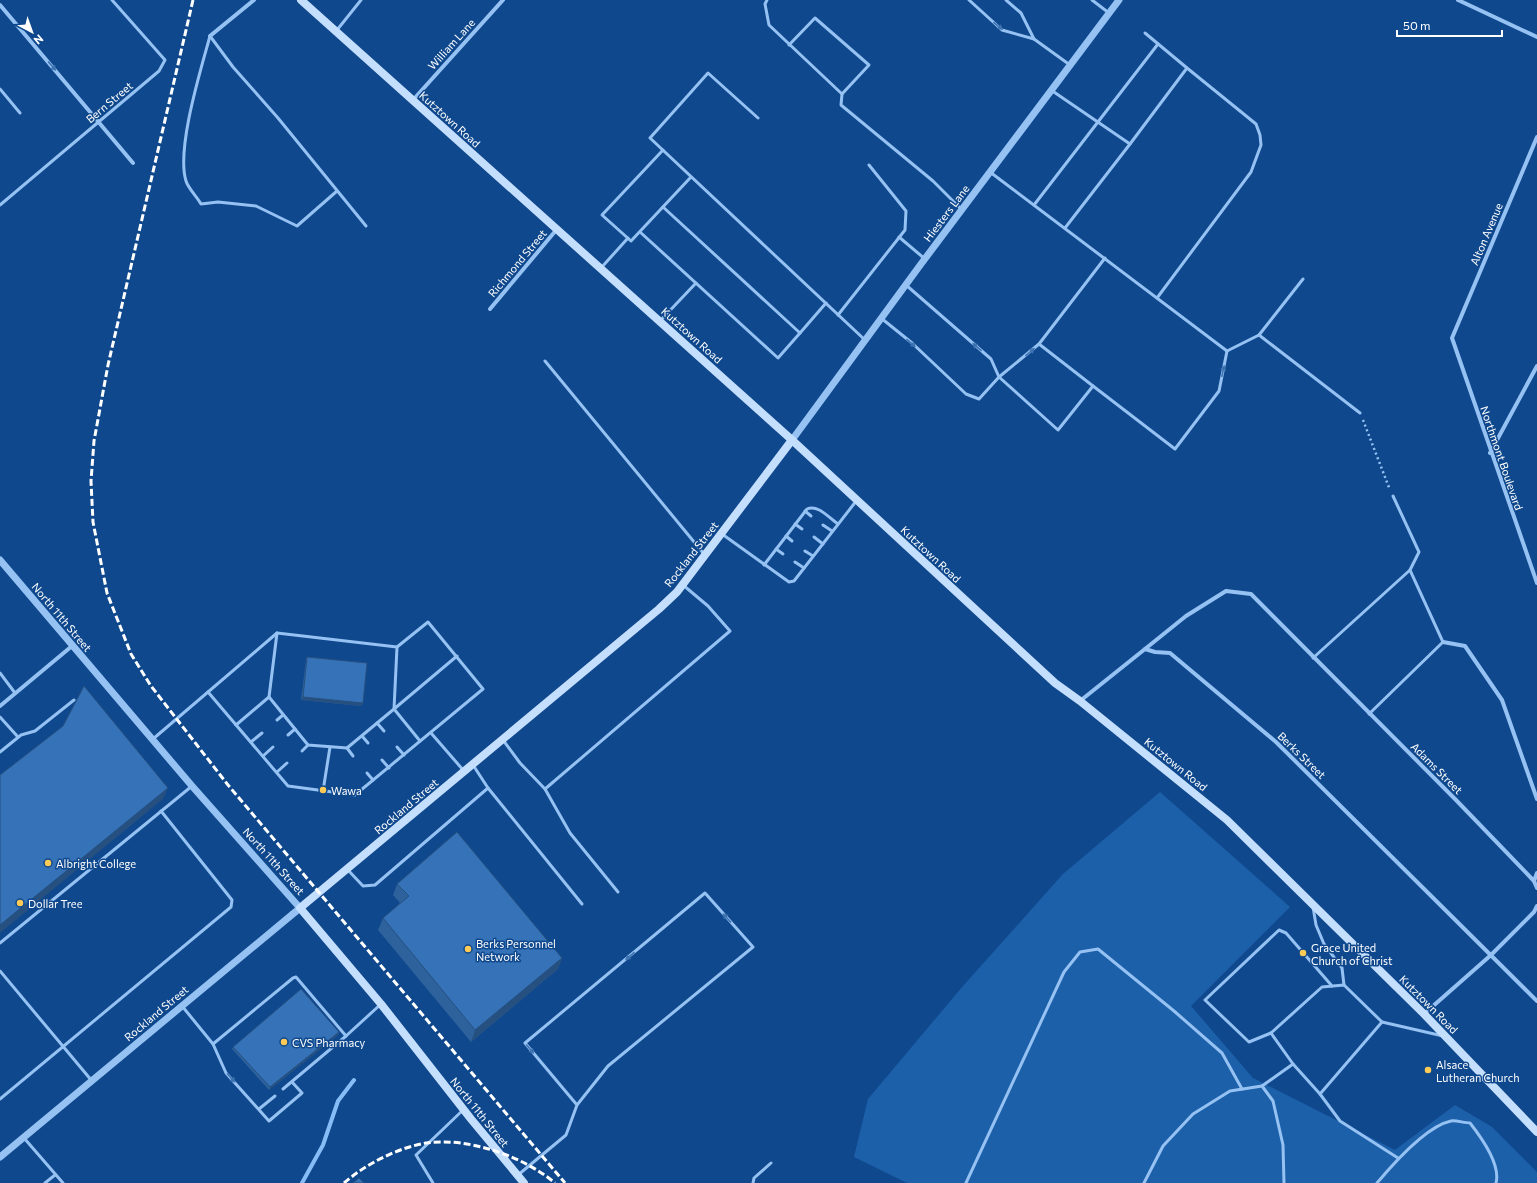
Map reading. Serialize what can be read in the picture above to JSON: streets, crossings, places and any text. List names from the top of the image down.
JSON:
{
  "streets": {
    "main road": ["Kutztown Road", "Rockland Street", "North 11th Street"],
    "street": [
      "William Lane",
      "Hiesters Lane",
      "Alton Avenue",
      "Richmond Street",
      "Northmont Boulevard",
      "Berks Street",
      "Adams Street"
    ],
    "lane": ["Bern Street"]
  },
  "crossings": [
    ["William Lane", "Kutztown Road"],
    ["Kutztown Road", "Hiesters Lane"],
    ["Kutztown Road", "Richmond Street"],
    ["Kutztown Road", "Rockland Street"],
    ["Hiesters Lane", "Rockland Street"],
    ["Alton Avenue", "Northmont Boulevard"],
    ["Rockland Street", "North 11th Street"],
    ["Berks Street", "Adams Street"]
  ],
  "places": [
    "Wawa",
    "Albright College",
    "Dollar Tree",
    "Berks Personnel Network",
    "Grace United Church of Christ",
    "CVS Pharmacy",
    "Alsace Lutheran Church"
  ],
  "scale_bar": "50 m",
  "north": "bottom right"
}
